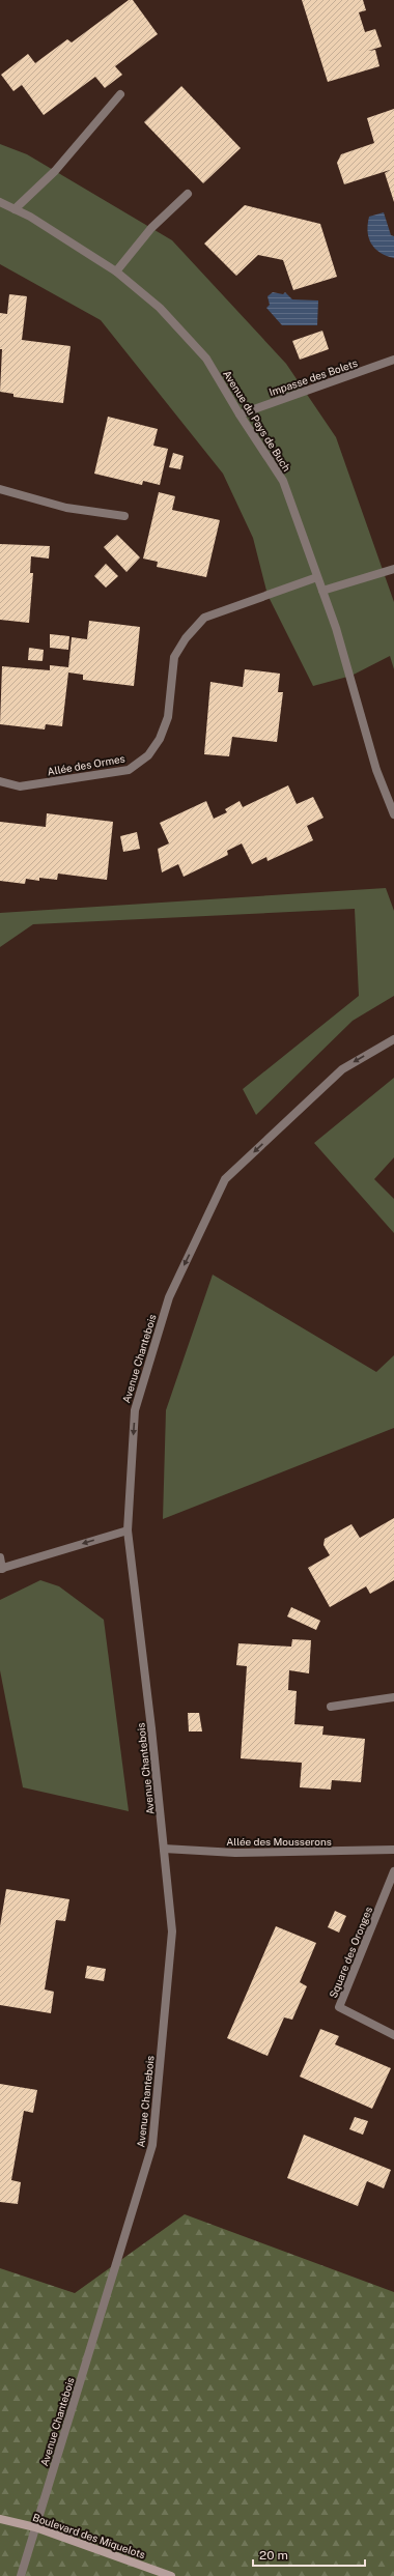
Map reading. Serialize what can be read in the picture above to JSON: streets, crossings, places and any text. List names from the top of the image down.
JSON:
{
  "streets": {
    "main road": ["Boulevard des Miquelots"],
    "street": [
      "Impasse des Bolets",
      "Avenue du Pays de Buch",
      "Allée des Ormes",
      "Avenue Chantebois",
      "Allée des Mousserons",
      "Square des Oronges"
    ]
  },
  "crossings": [
    ["Impasse des Bolets", "Avenue du Pays de Buch"],
    ["Avenue du Pays de Buch", "Allée des Ormes"],
    ["Avenue Chantebois", "Allée des Mousserons"],
    ["Avenue Chantebois", "Boulevard des Miquelots"]
  ],
  "scale_bar": "20 m"
}
